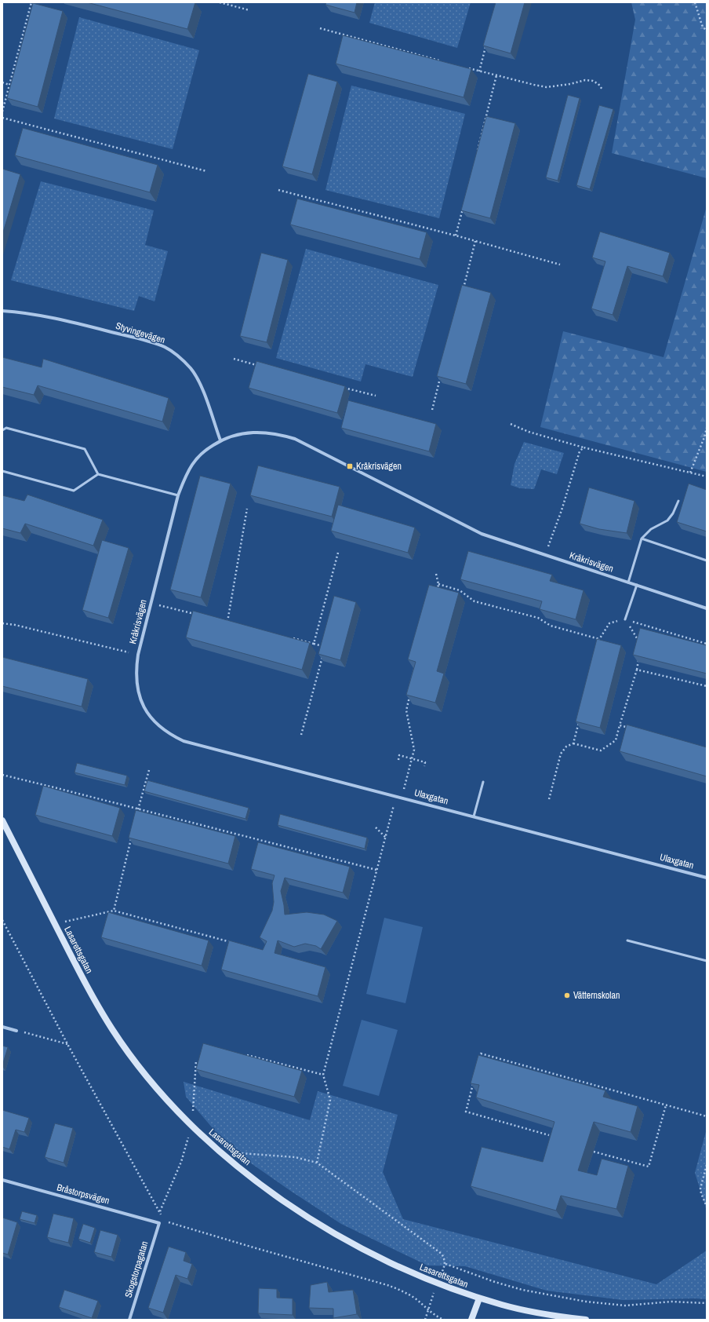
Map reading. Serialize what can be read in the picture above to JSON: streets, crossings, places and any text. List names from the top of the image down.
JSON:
{
  "streets": {
    "street": [
      "Styvingevägen",
      "Kråkrisvägen",
      "Ulaxgatan",
      "Lasarettsgatan",
      "Bråstorpsvägen",
      "Skogstorpagatan"
    ]
  },
  "crossings": [
    ["Styvingevägen", "Kråkrisvägen"],
    ["Kråkrisvägen", "Ulaxgatan"],
    ["Bråstorpsvägen", "Skogstorpagatan"]
  ],
  "places": {
    "transit": ["Kråkrisvägen"],
    "other": ["Vätternskolan"]
  }
}
